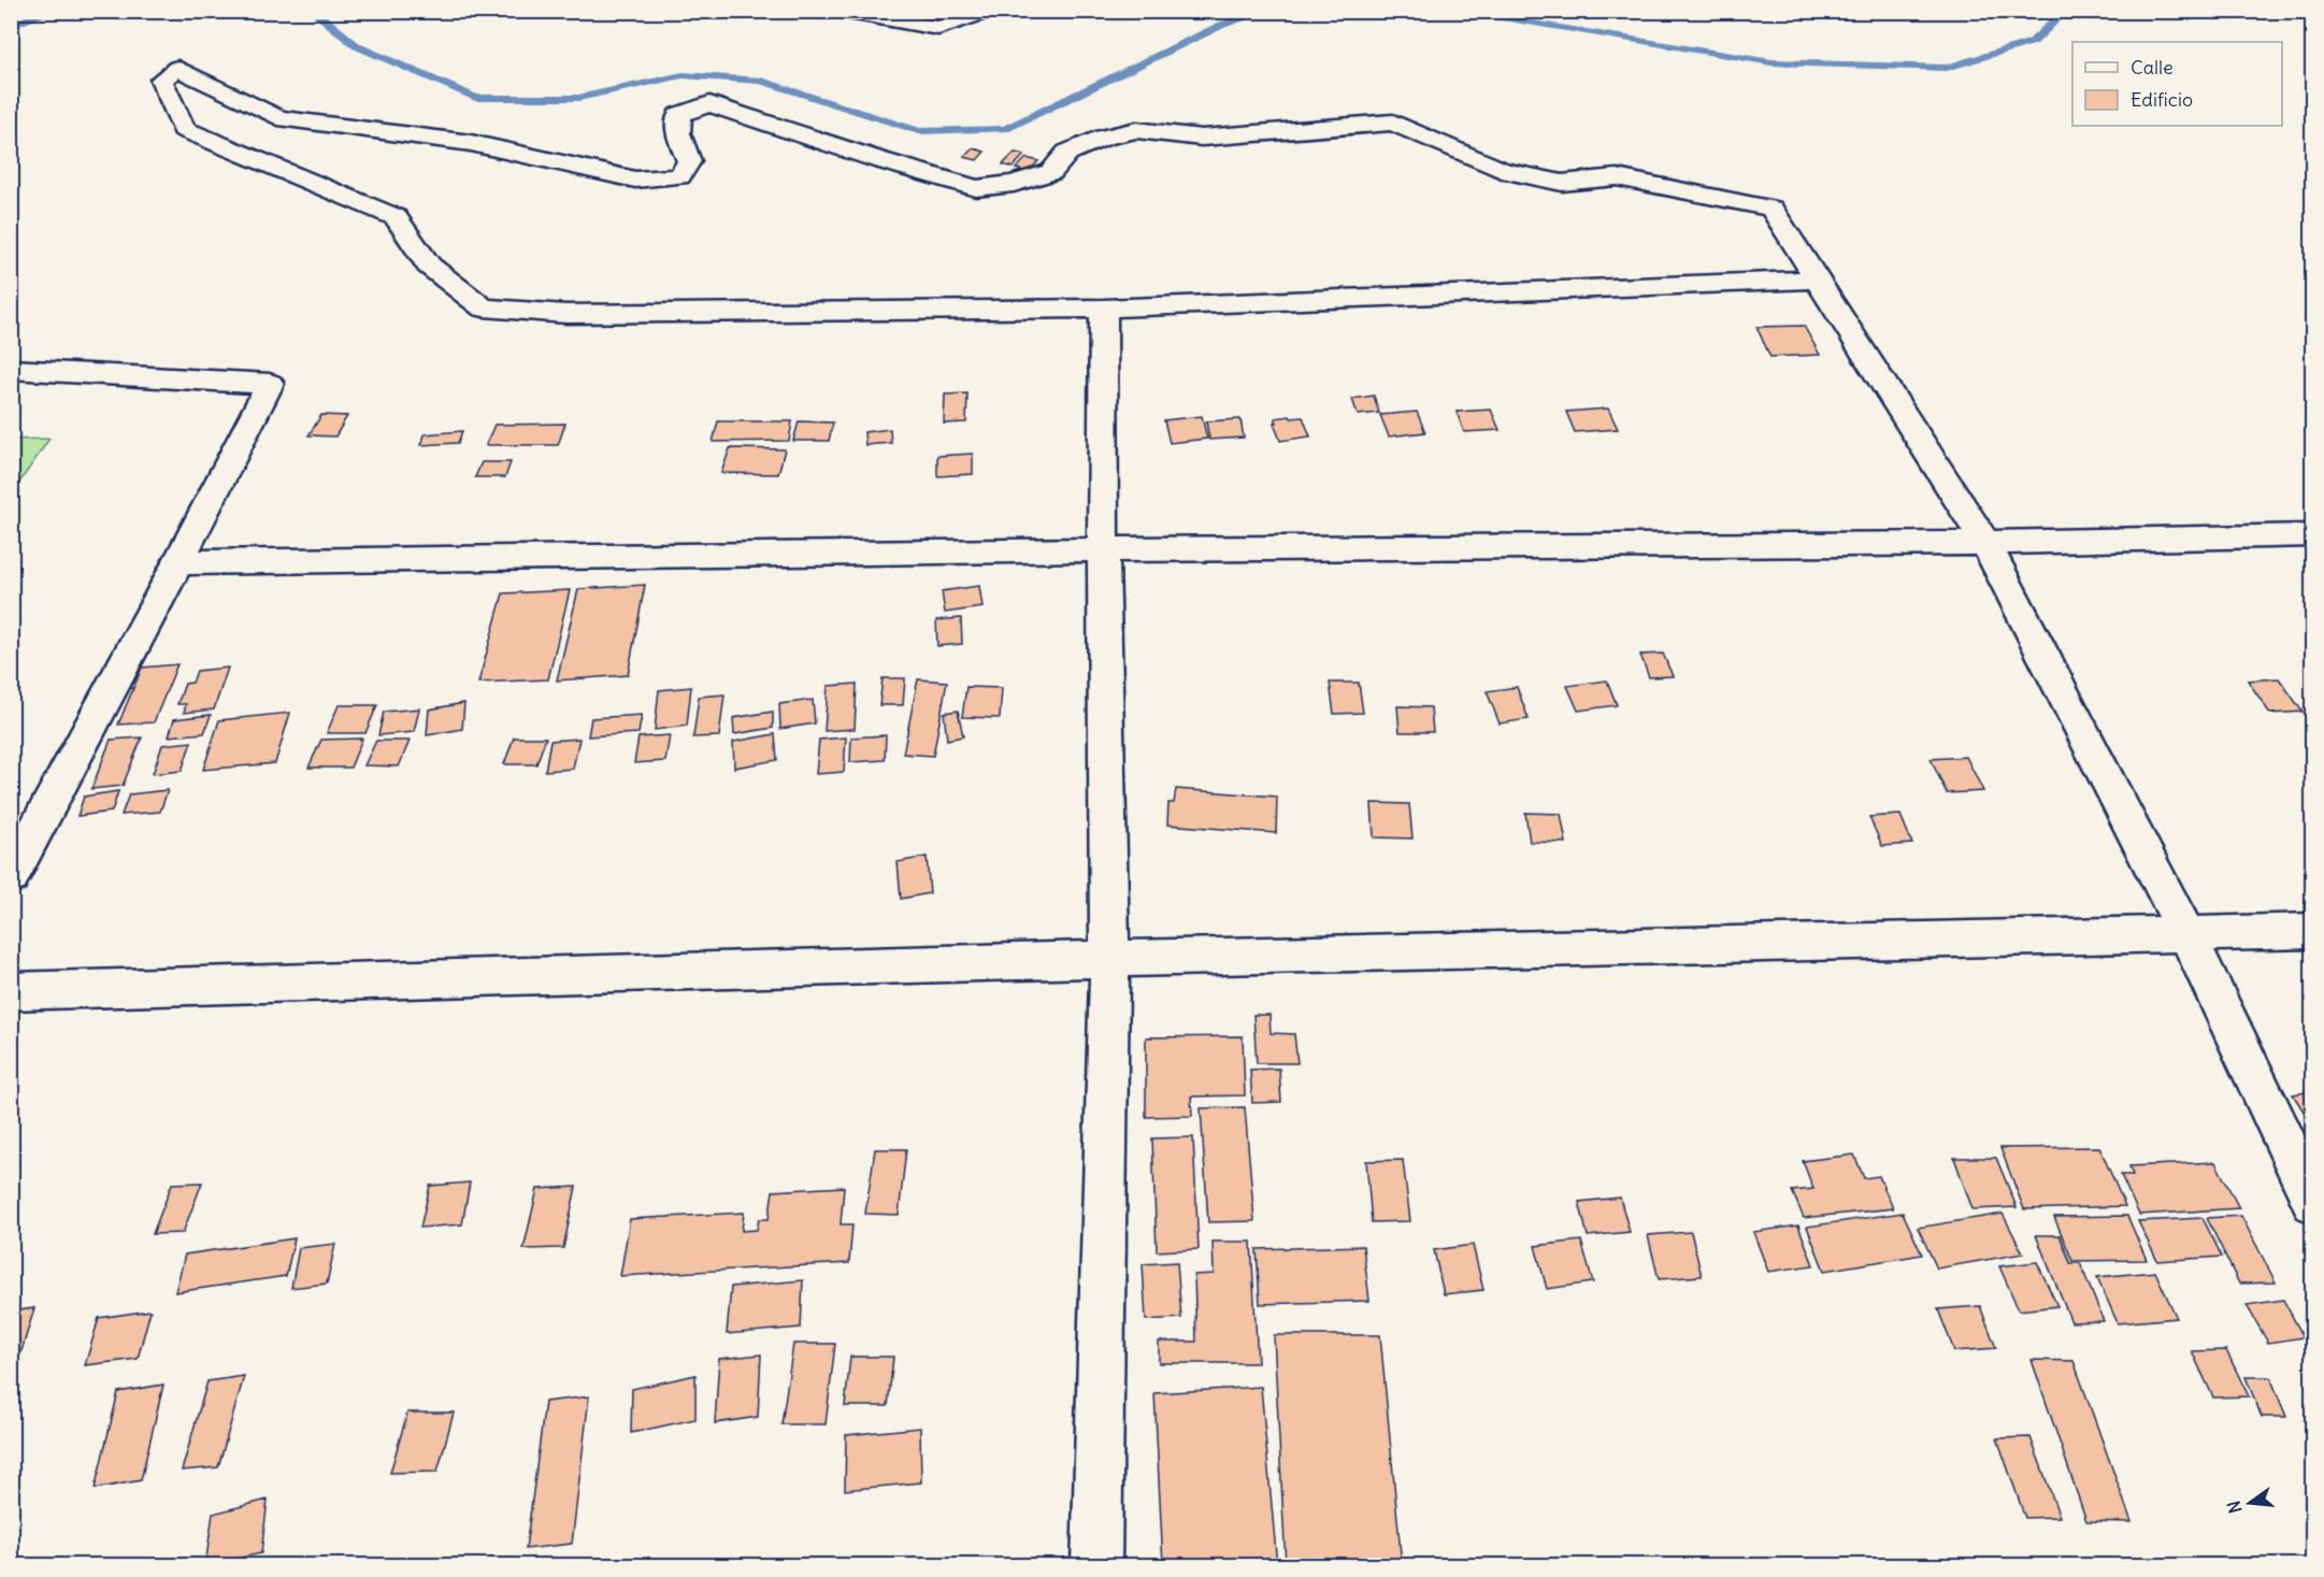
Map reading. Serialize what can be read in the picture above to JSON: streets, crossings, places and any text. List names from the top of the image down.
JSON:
{
  "legend": ["Calle", "Edificio"],
  "north": "left"
}
